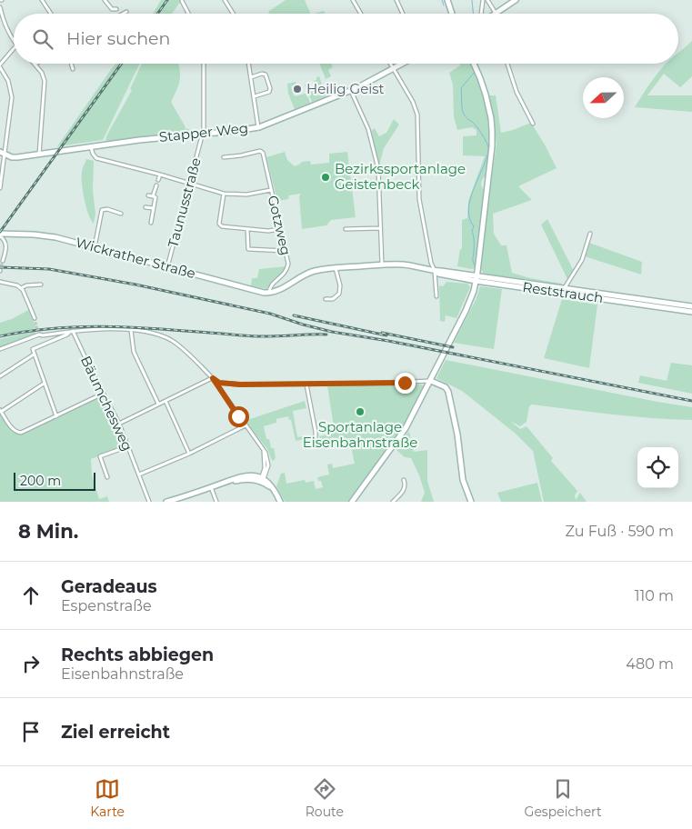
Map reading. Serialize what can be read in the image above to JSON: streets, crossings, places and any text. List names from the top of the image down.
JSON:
{
  "streets": {
    "main road": ["Stapper Weg", "Wickrather Straße", "Reststrauch"],
    "street": ["Taunusstraße", "Gotzweg", "Bäumchesweg"]
  },
  "crossings": [
    ["Stapper Weg", "Taunusstraße"],
    ["Taunusstraße", "Wickrather Straße"],
    ["Gotzweg", "Wickrather Straße"],
    ["Gotzweg", "Reststrauch"],
    ["Wickrather Straße", "Reststrauch"]
  ],
  "places": ["Heilig Geist", "Bezirkssportanlage Geistenbeck", "Sportanlage Eisenbahnstraße"],
  "scale_bar": "200 m",
  "north": "left",
  "page": {
    "search": "Hier suchen",
    "scale": "200 m",
    "heading": ["8 Min.", "Zu Fuß · 590 m"],
    "list": [
      ["Geradeaus", "Espenstraße", "110 m"],
      ["Rechts abbiegen", "Eisenbahnstraße", "480 m"],
      "Ziel erreicht"
    ],
    "nav": ["Karte", "Route", "Gespeichert"]
  }
}
